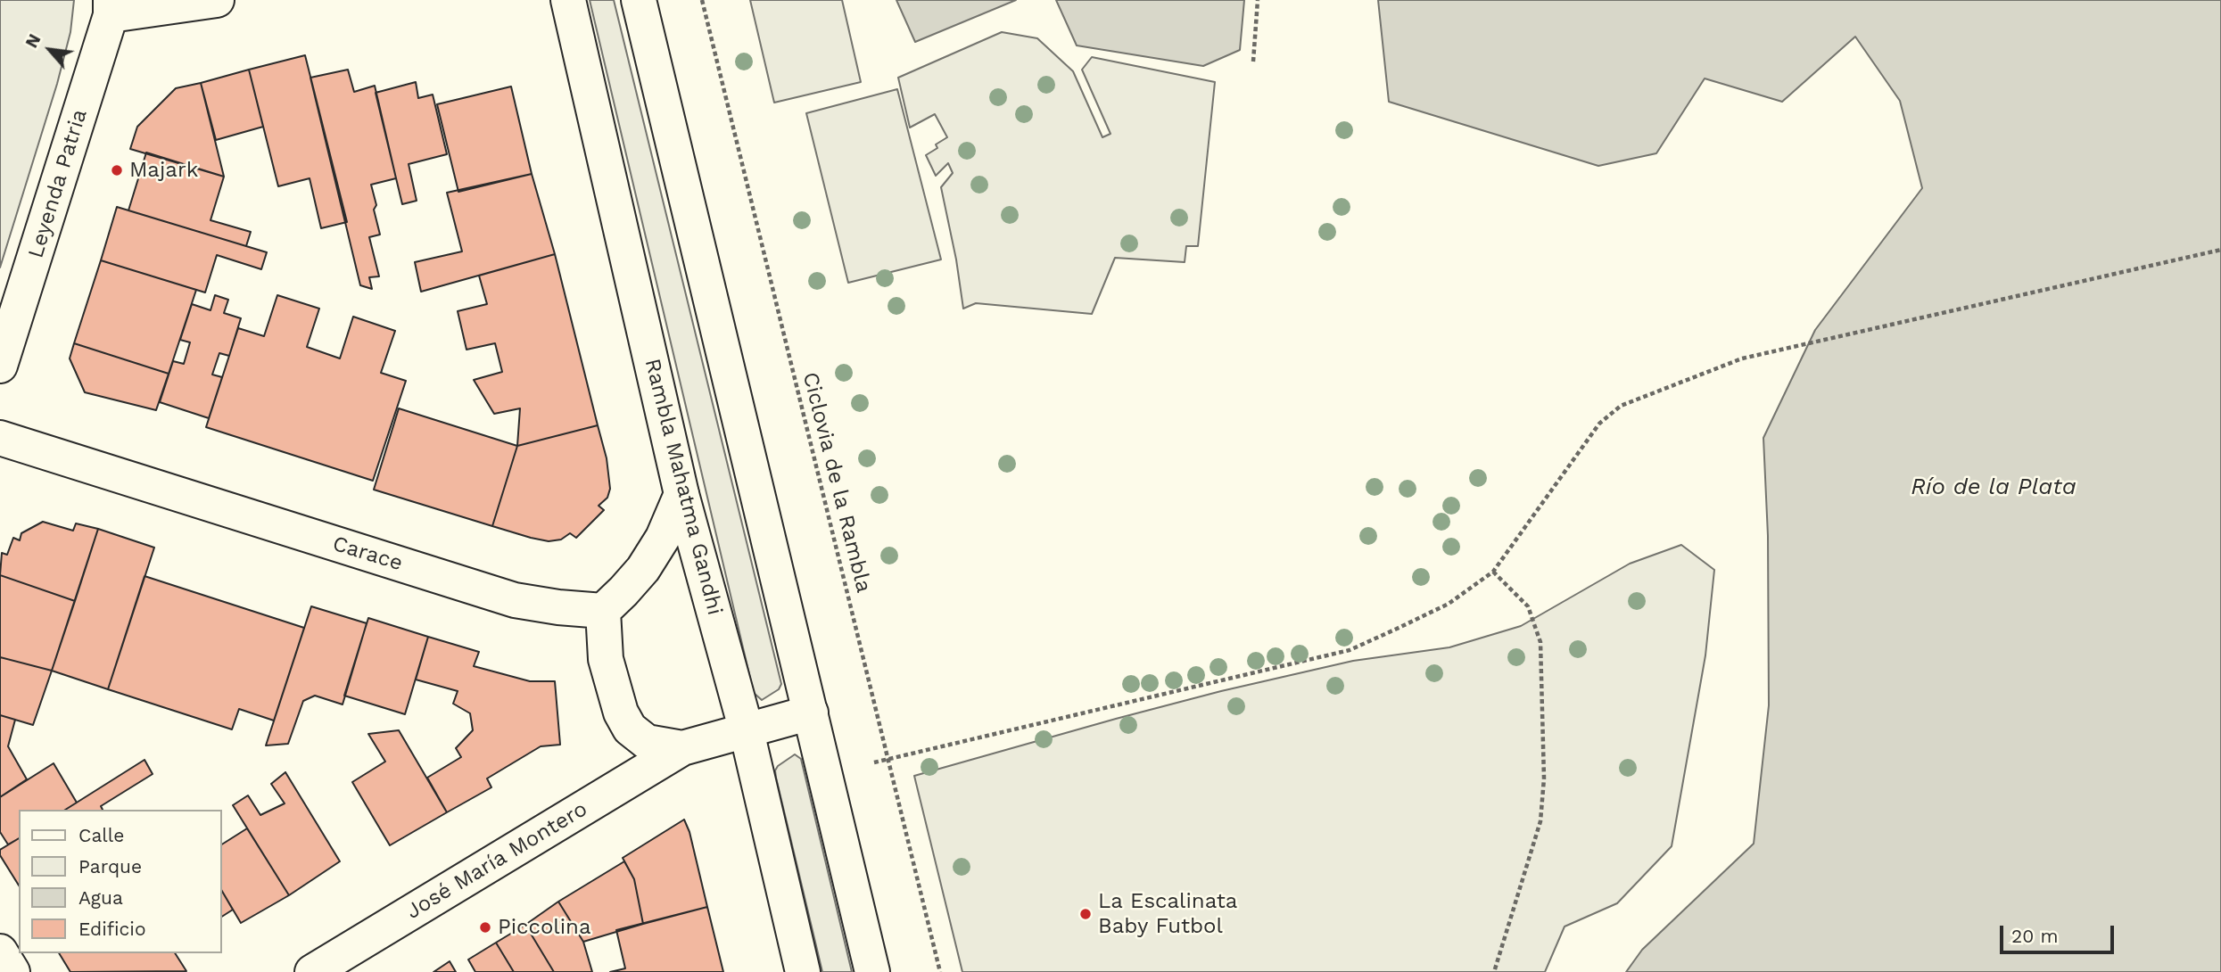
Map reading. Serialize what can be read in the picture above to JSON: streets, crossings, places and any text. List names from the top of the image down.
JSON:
{
  "streets": {
    "street": [
      "Leyenda Patria",
      "Rambla Mahatma Gandhi",
      "Carace",
      "José María Montero"
    ],
    "path": ["Ciclovia de la Rambla"]
  },
  "crossings": [
    ["Rambla Mahatma Gandhi", "José María Montero"],
    ["Carace", "José María Montero"]
  ],
  "water": ["Río de la Plata"],
  "places": ["Majark", "La Escalinata Baby Futbol", "Piccolina"],
  "legend": [
    "Calle",
    "Parque",
    "Agua",
    "Edificio"
  ],
  "scale_bar": "20 m",
  "north": "top left"
}
